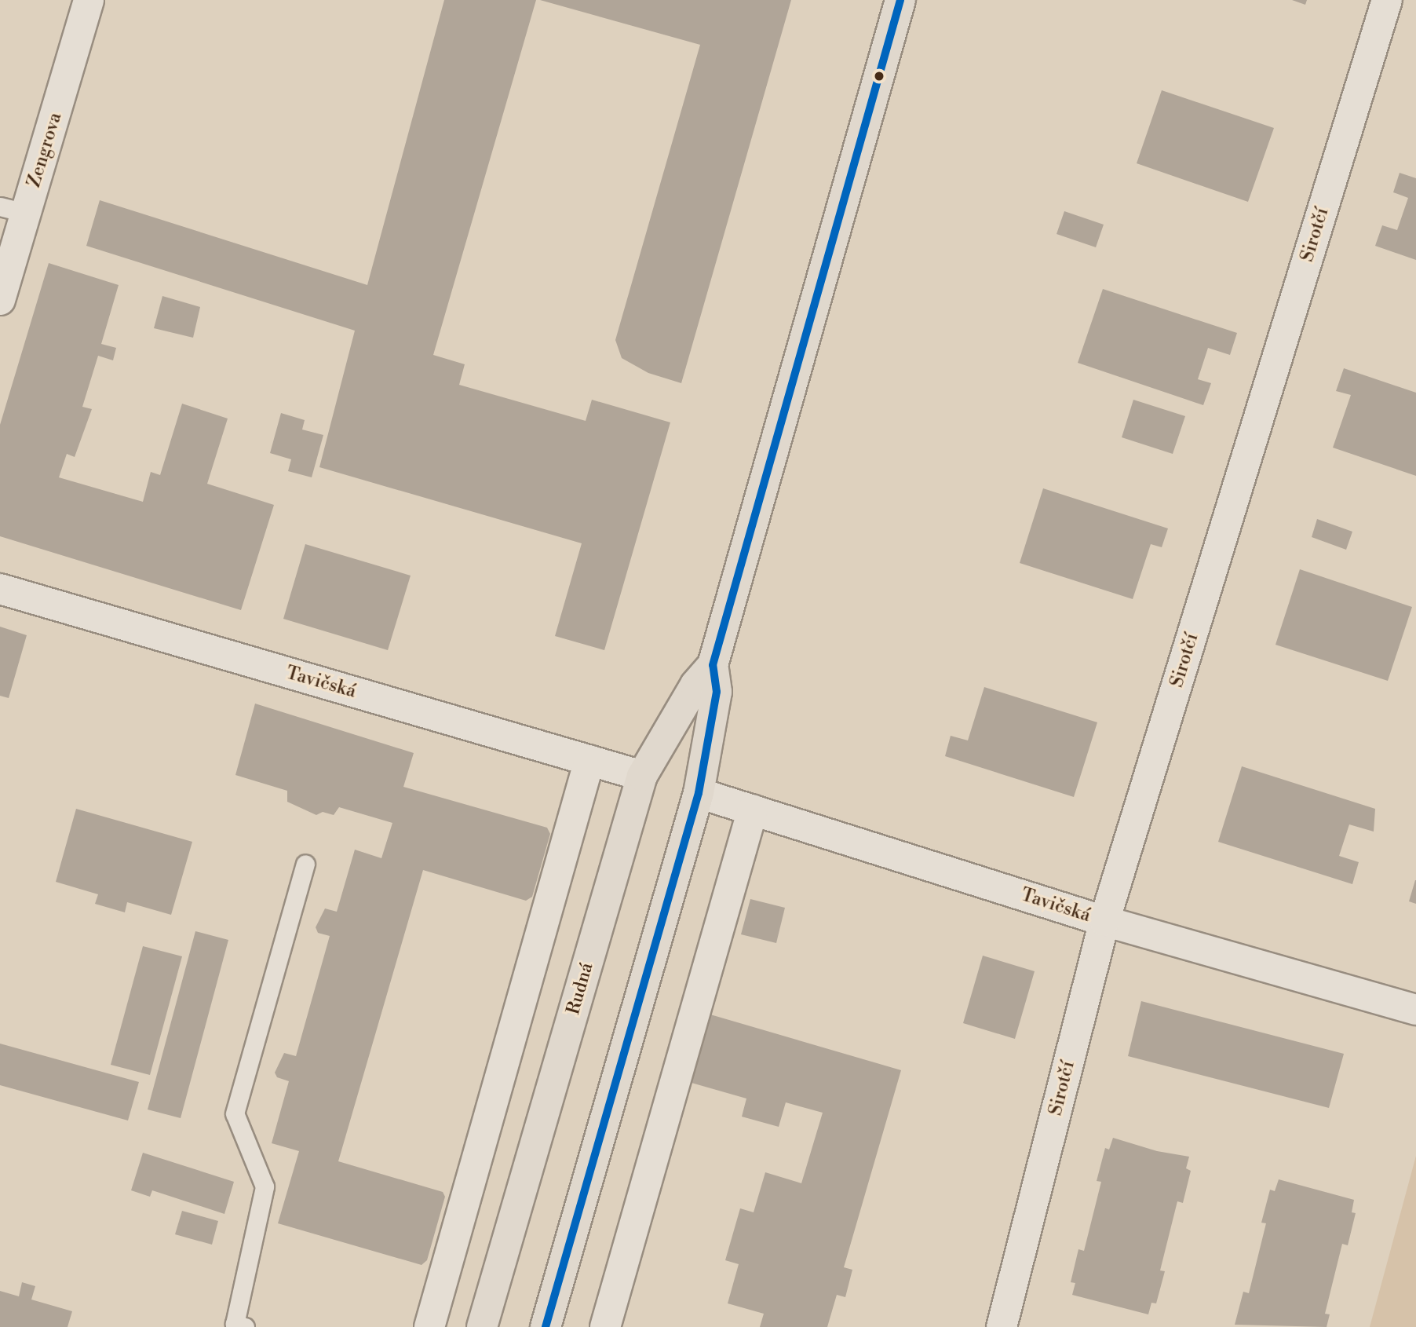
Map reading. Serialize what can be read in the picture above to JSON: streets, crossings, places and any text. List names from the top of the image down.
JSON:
{
  "streets": {
    "main road": ["Rudná"],
    "street": ["Zengrova", "Sirotčí", "Tavičská"]
  },
  "crossings": [
    ["Sirotčí", "Tavičská"],
    ["Tavičská", "Rudná"]
  ]
}
